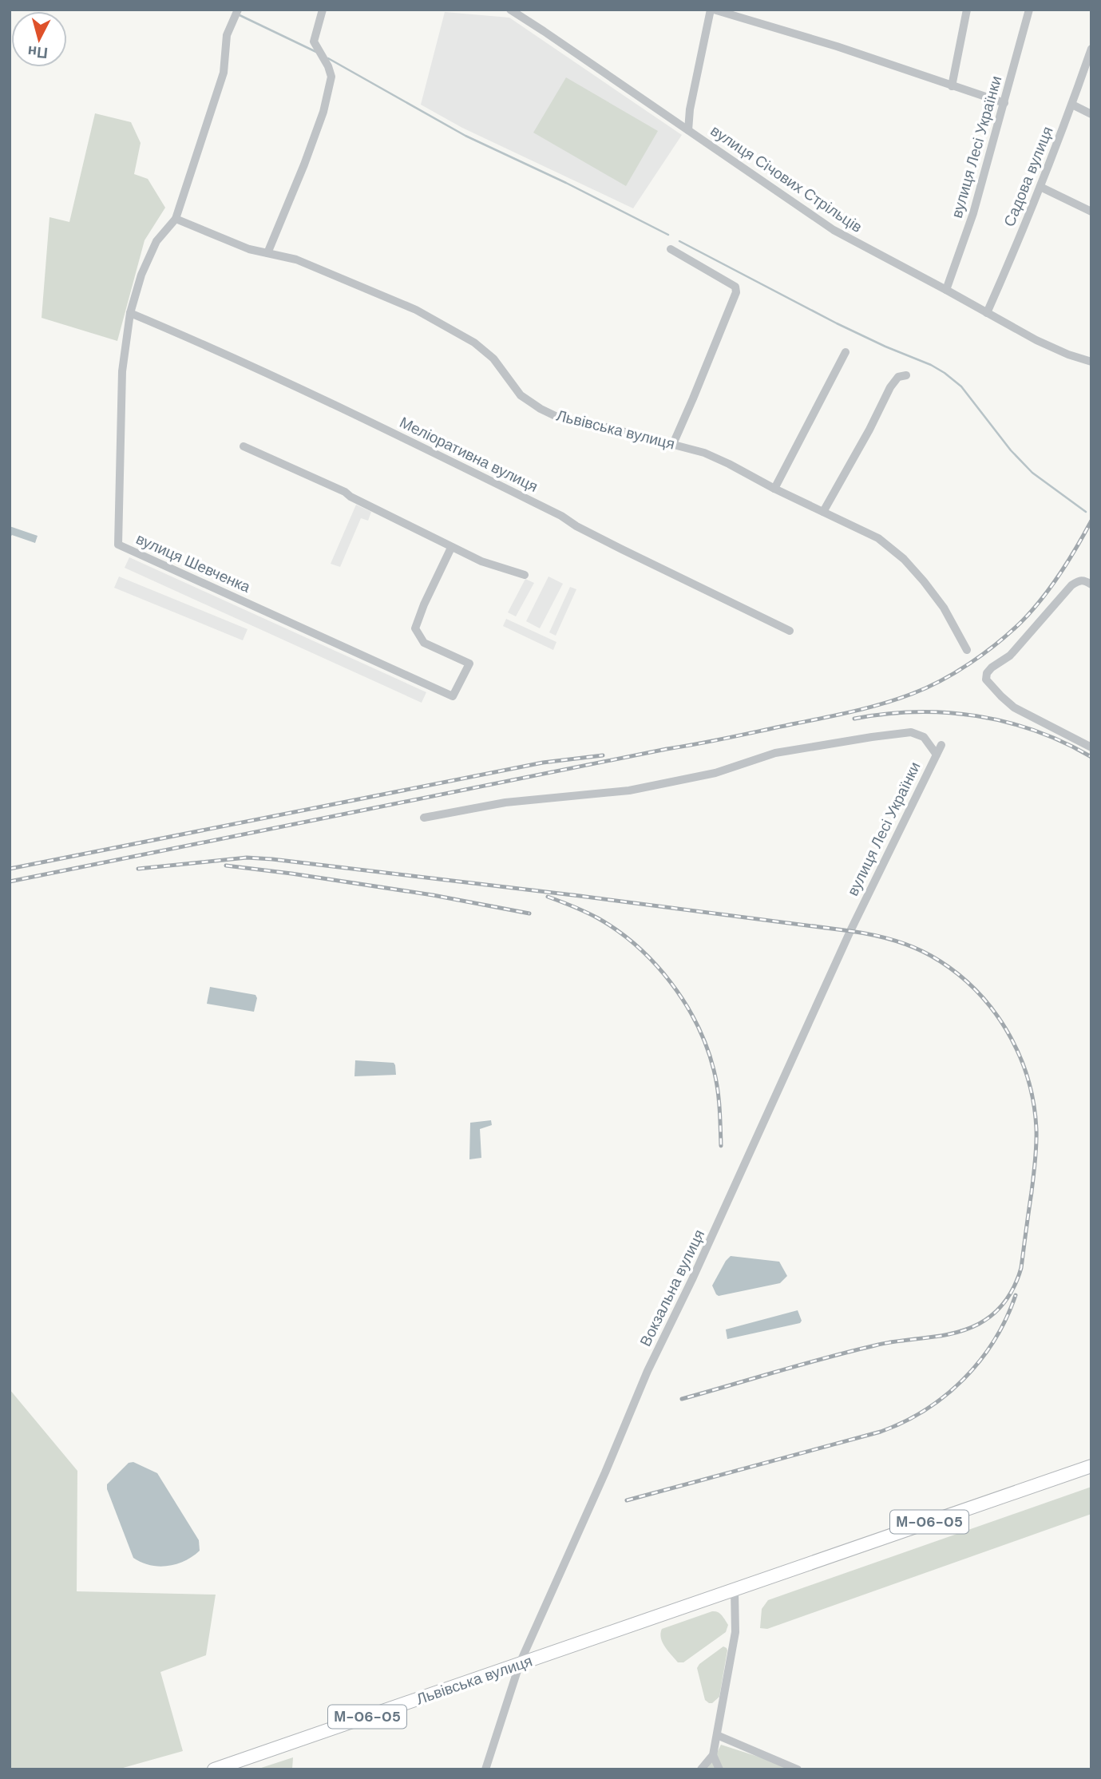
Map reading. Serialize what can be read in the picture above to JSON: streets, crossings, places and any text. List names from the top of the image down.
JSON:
{
  "streets": {
    "highway": ["Львівська вулиця", "М-06-05"],
    "street": [
      "вулиця Лесі Українки",
      "Садова вулиця",
      "вулиця Січових Стрільців",
      "Меліоративна вулиця",
      "вулиця Шевченка",
      "Вокзальна вулиця"
    ]
  },
  "crossings": [
    ["вулиця Лесі Українки", "вулиця Січових Стрільців"],
    ["вулиця Лесі Українки", "Вокзальна вулиця"],
    ["Садова вулиця", "вулиця Січових Стрільців"],
    ["Львівська вулиця", "вулиця Шевченка"],
    ["Львівська вулиця", "Вокзальна вулиця"],
    ["Меліоративна вулиця", "вулиця Шевченка"]
  ],
  "north": "bottom"
}
